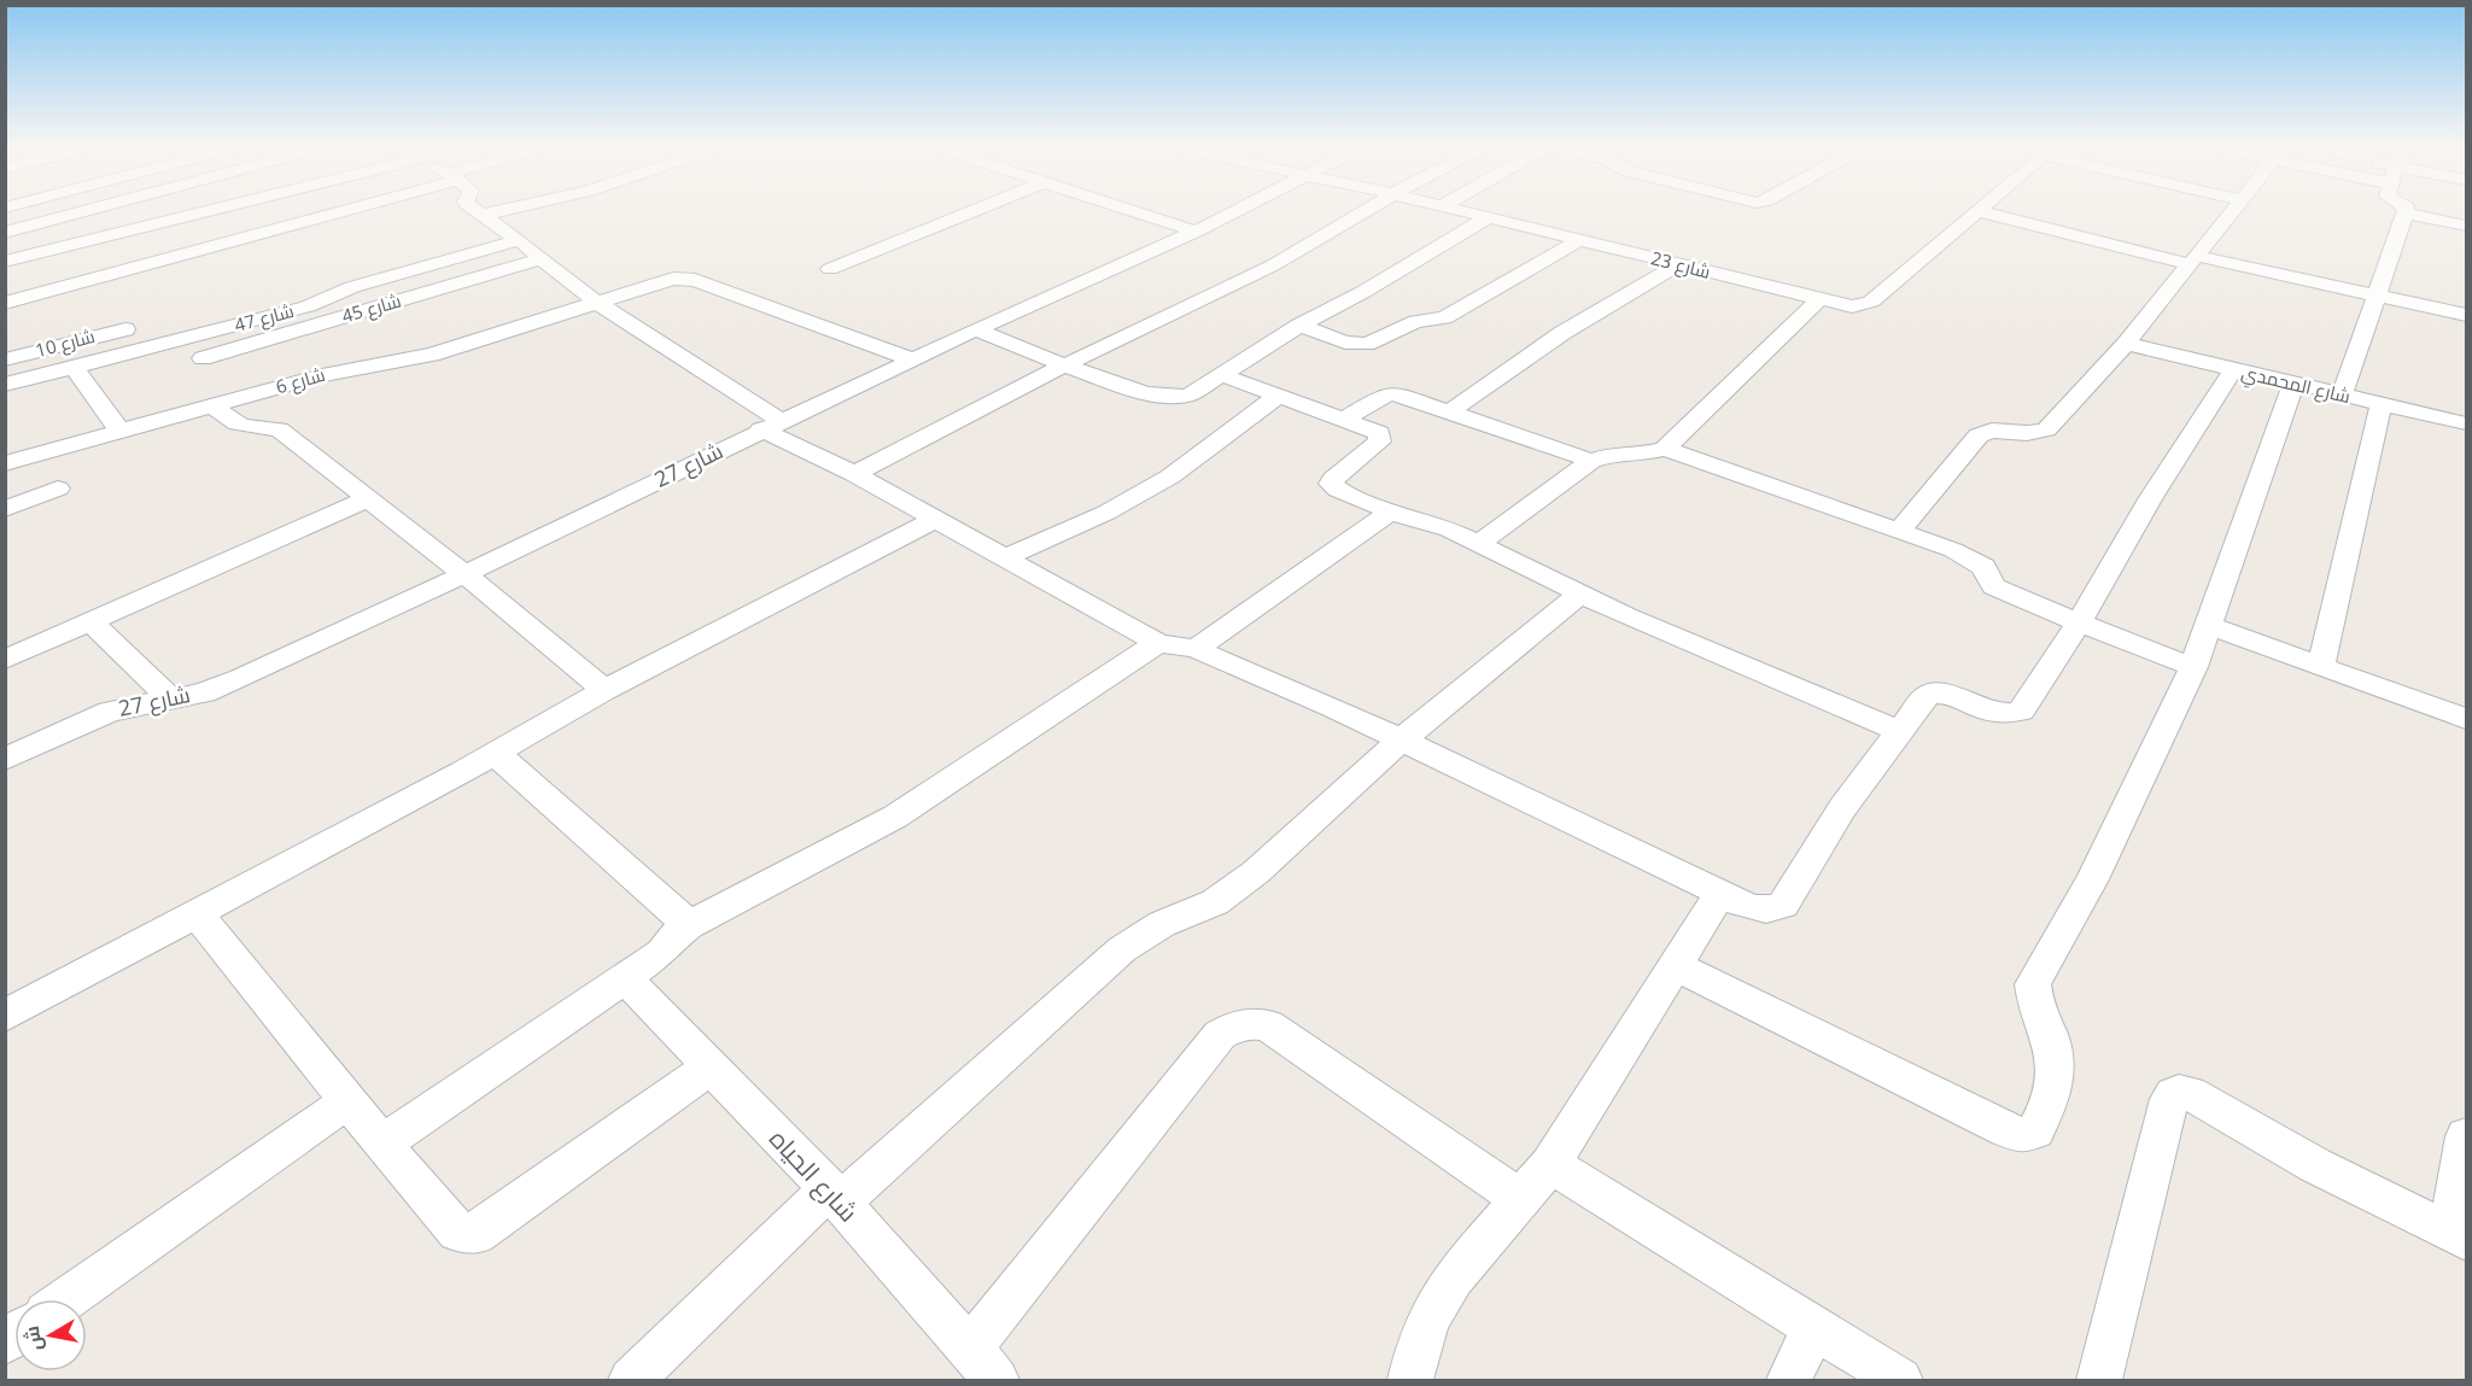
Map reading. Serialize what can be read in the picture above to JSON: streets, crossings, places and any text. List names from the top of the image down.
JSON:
{
  "streets": {
    "street": [
      "شارع 23",
      "شارع 45",
      "شارع 47",
      "شارع 10",
      "شارع 6",
      "شارع المحمدي",
      "شارع 27",
      "شارع الحياه"
    ]
  },
  "crossings": [
    ["شارع 6", "شارع 27"]
  ],
  "north": "left"
}
